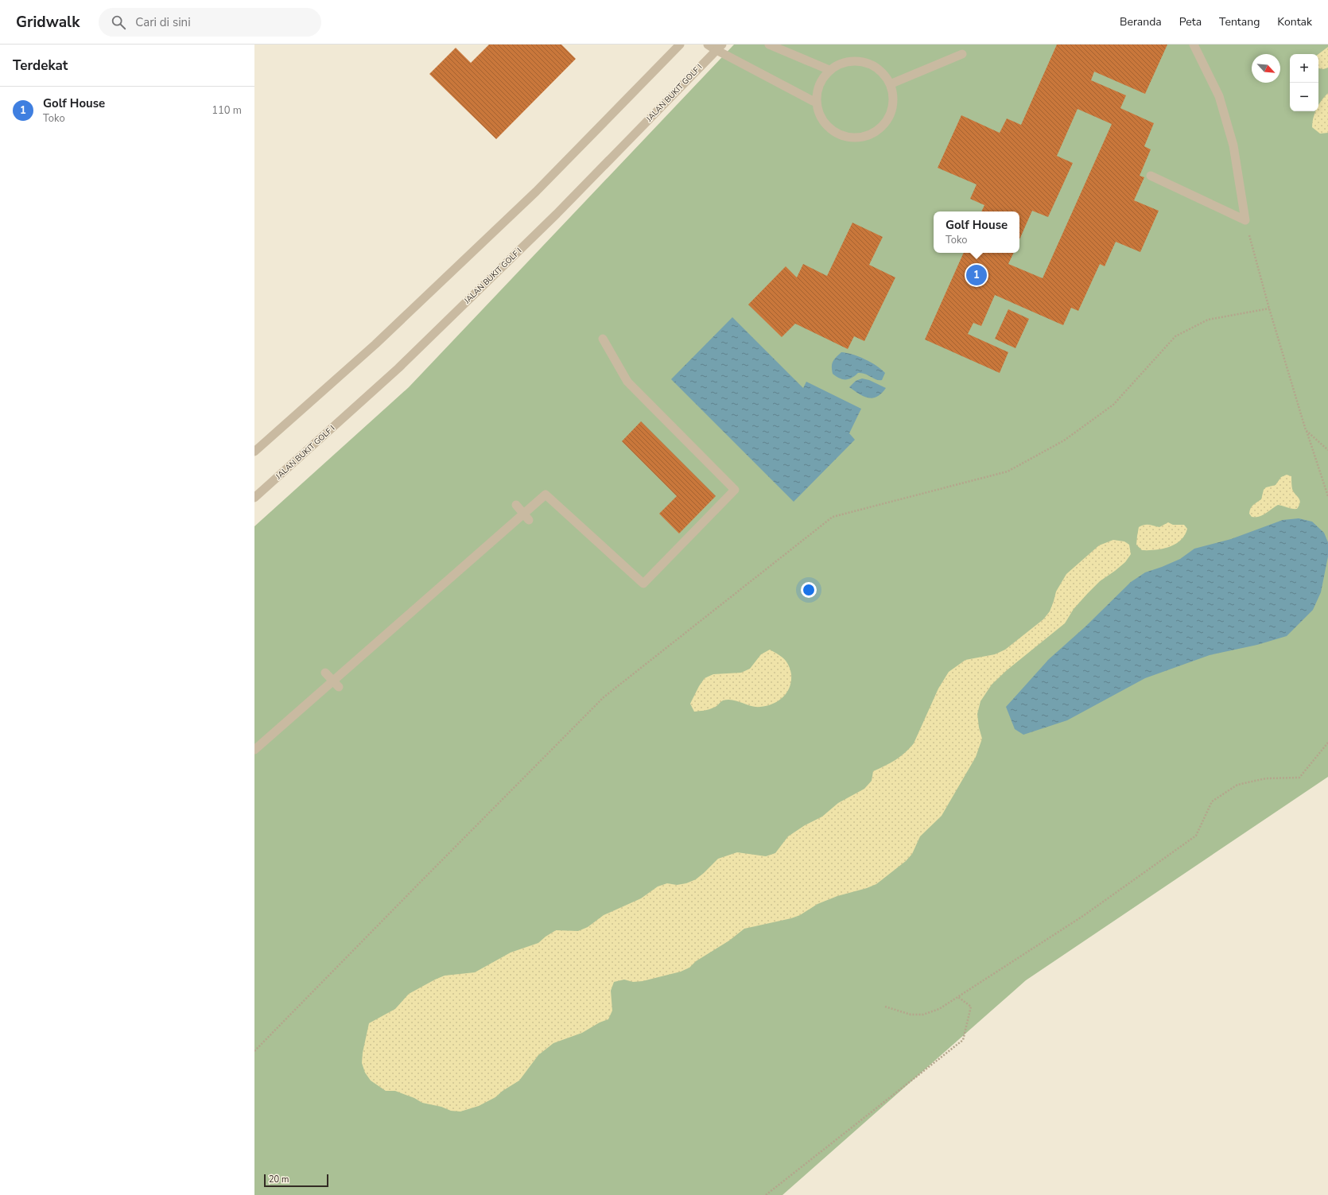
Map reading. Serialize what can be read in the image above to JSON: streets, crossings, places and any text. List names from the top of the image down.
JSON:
{
  "streets": {
    "street": ["JALAN BUKIT GOLF I"]
  },
  "scale_bar": "20 m",
  "north": "bottom right",
  "page": {
    "header": "Gridwalk",
    "search": "Cari di sini",
    "nav": [
      "Beranda",
      "Peta",
      "Tentang",
      "Kontak"
    ],
    "heading": "Terdekat",
    "map_buttons": ["+", "−"],
    "list": [
      {
        "mark": "1",
        "name": "Golf House",
        "note": "Toko",
        "value": "110 m"
      }
    ],
    "popup": ["Golf House", "Toko"],
    "pins": "1",
    "scale": "20 m"
  }
}
